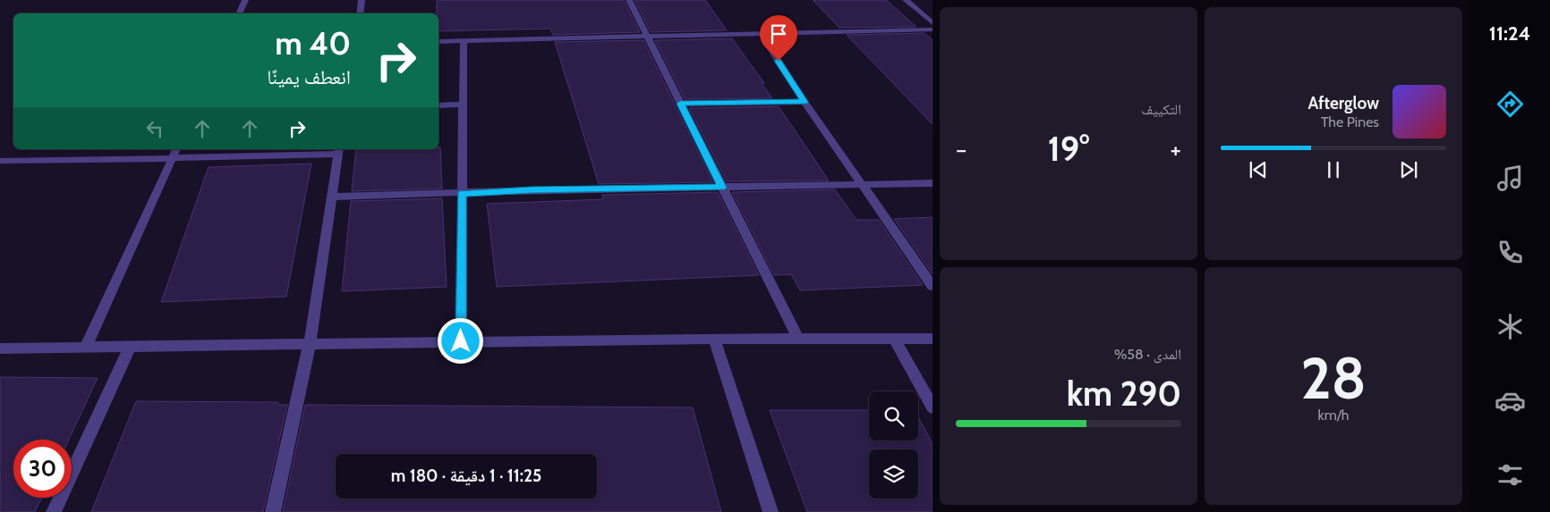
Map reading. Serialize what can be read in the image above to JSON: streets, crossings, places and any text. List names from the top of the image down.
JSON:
{
  "page": {
    "tabs": "11:24",
    "tile": [
      "التكييف",
      ["28", "km/h"],
      ["المدى · 58%", "290 km"]
    ],
    "turn": ["40 m", "انعطف يمينًا"],
    "song": ["Afterglow", "The Pines"],
    "heat": ["−", "19°", "+"],
    "limit": "30",
    "trip": "11:25 · 1 دقيقة · 180 m"
  }
}
